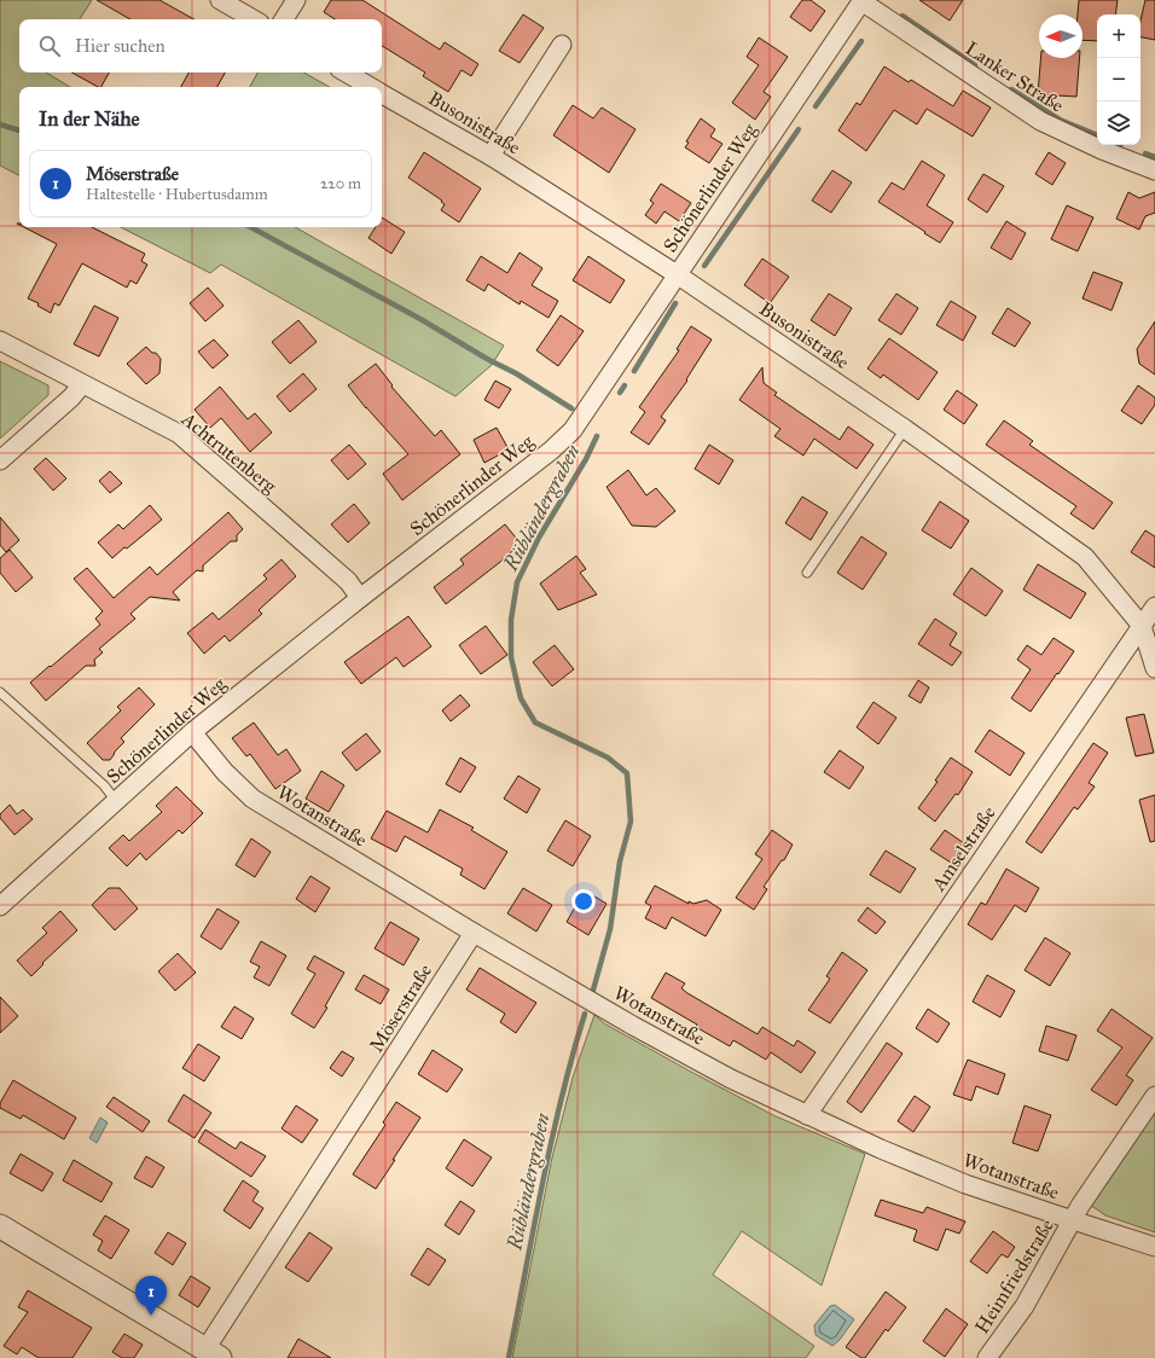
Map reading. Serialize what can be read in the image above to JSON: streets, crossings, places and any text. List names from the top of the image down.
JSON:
{
  "streets": {
    "street": [
      "Lanker Straße",
      "Busonistraße",
      "Schönerlinder Weg",
      "Achtrutenberg",
      "Wotanstraße",
      "Amselstraße",
      "Möserstraße",
      "Heimfriedstraße"
    ]
  },
  "crossings": [
    ["Lanker Straße", "Schönerlinder Weg"],
    ["Busonistraße", "Schönerlinder Weg"],
    ["Busonistraße", "Amselstraße"],
    ["Schönerlinder Weg", "Achtrutenberg"],
    ["Schönerlinder Weg", "Wotanstraße"],
    ["Wotanstraße", "Amselstraße"],
    ["Wotanstraße", "Möserstraße"],
    ["Wotanstraße", "Heimfriedstraße"]
  ],
  "water": ["Rübländergraben"],
  "north": "left",
  "page": {
    "map_buttons": ["+", "−"],
    "search": "Hier suchen",
    "heading": "In der Nähe",
    "list": [
      {
        "mark": "1",
        "name": "Möserstraße",
        "note": "Haltestelle · Hubertusdamm",
        "value": "220 m"
      }
    ],
    "pins": "1"
  }
}
